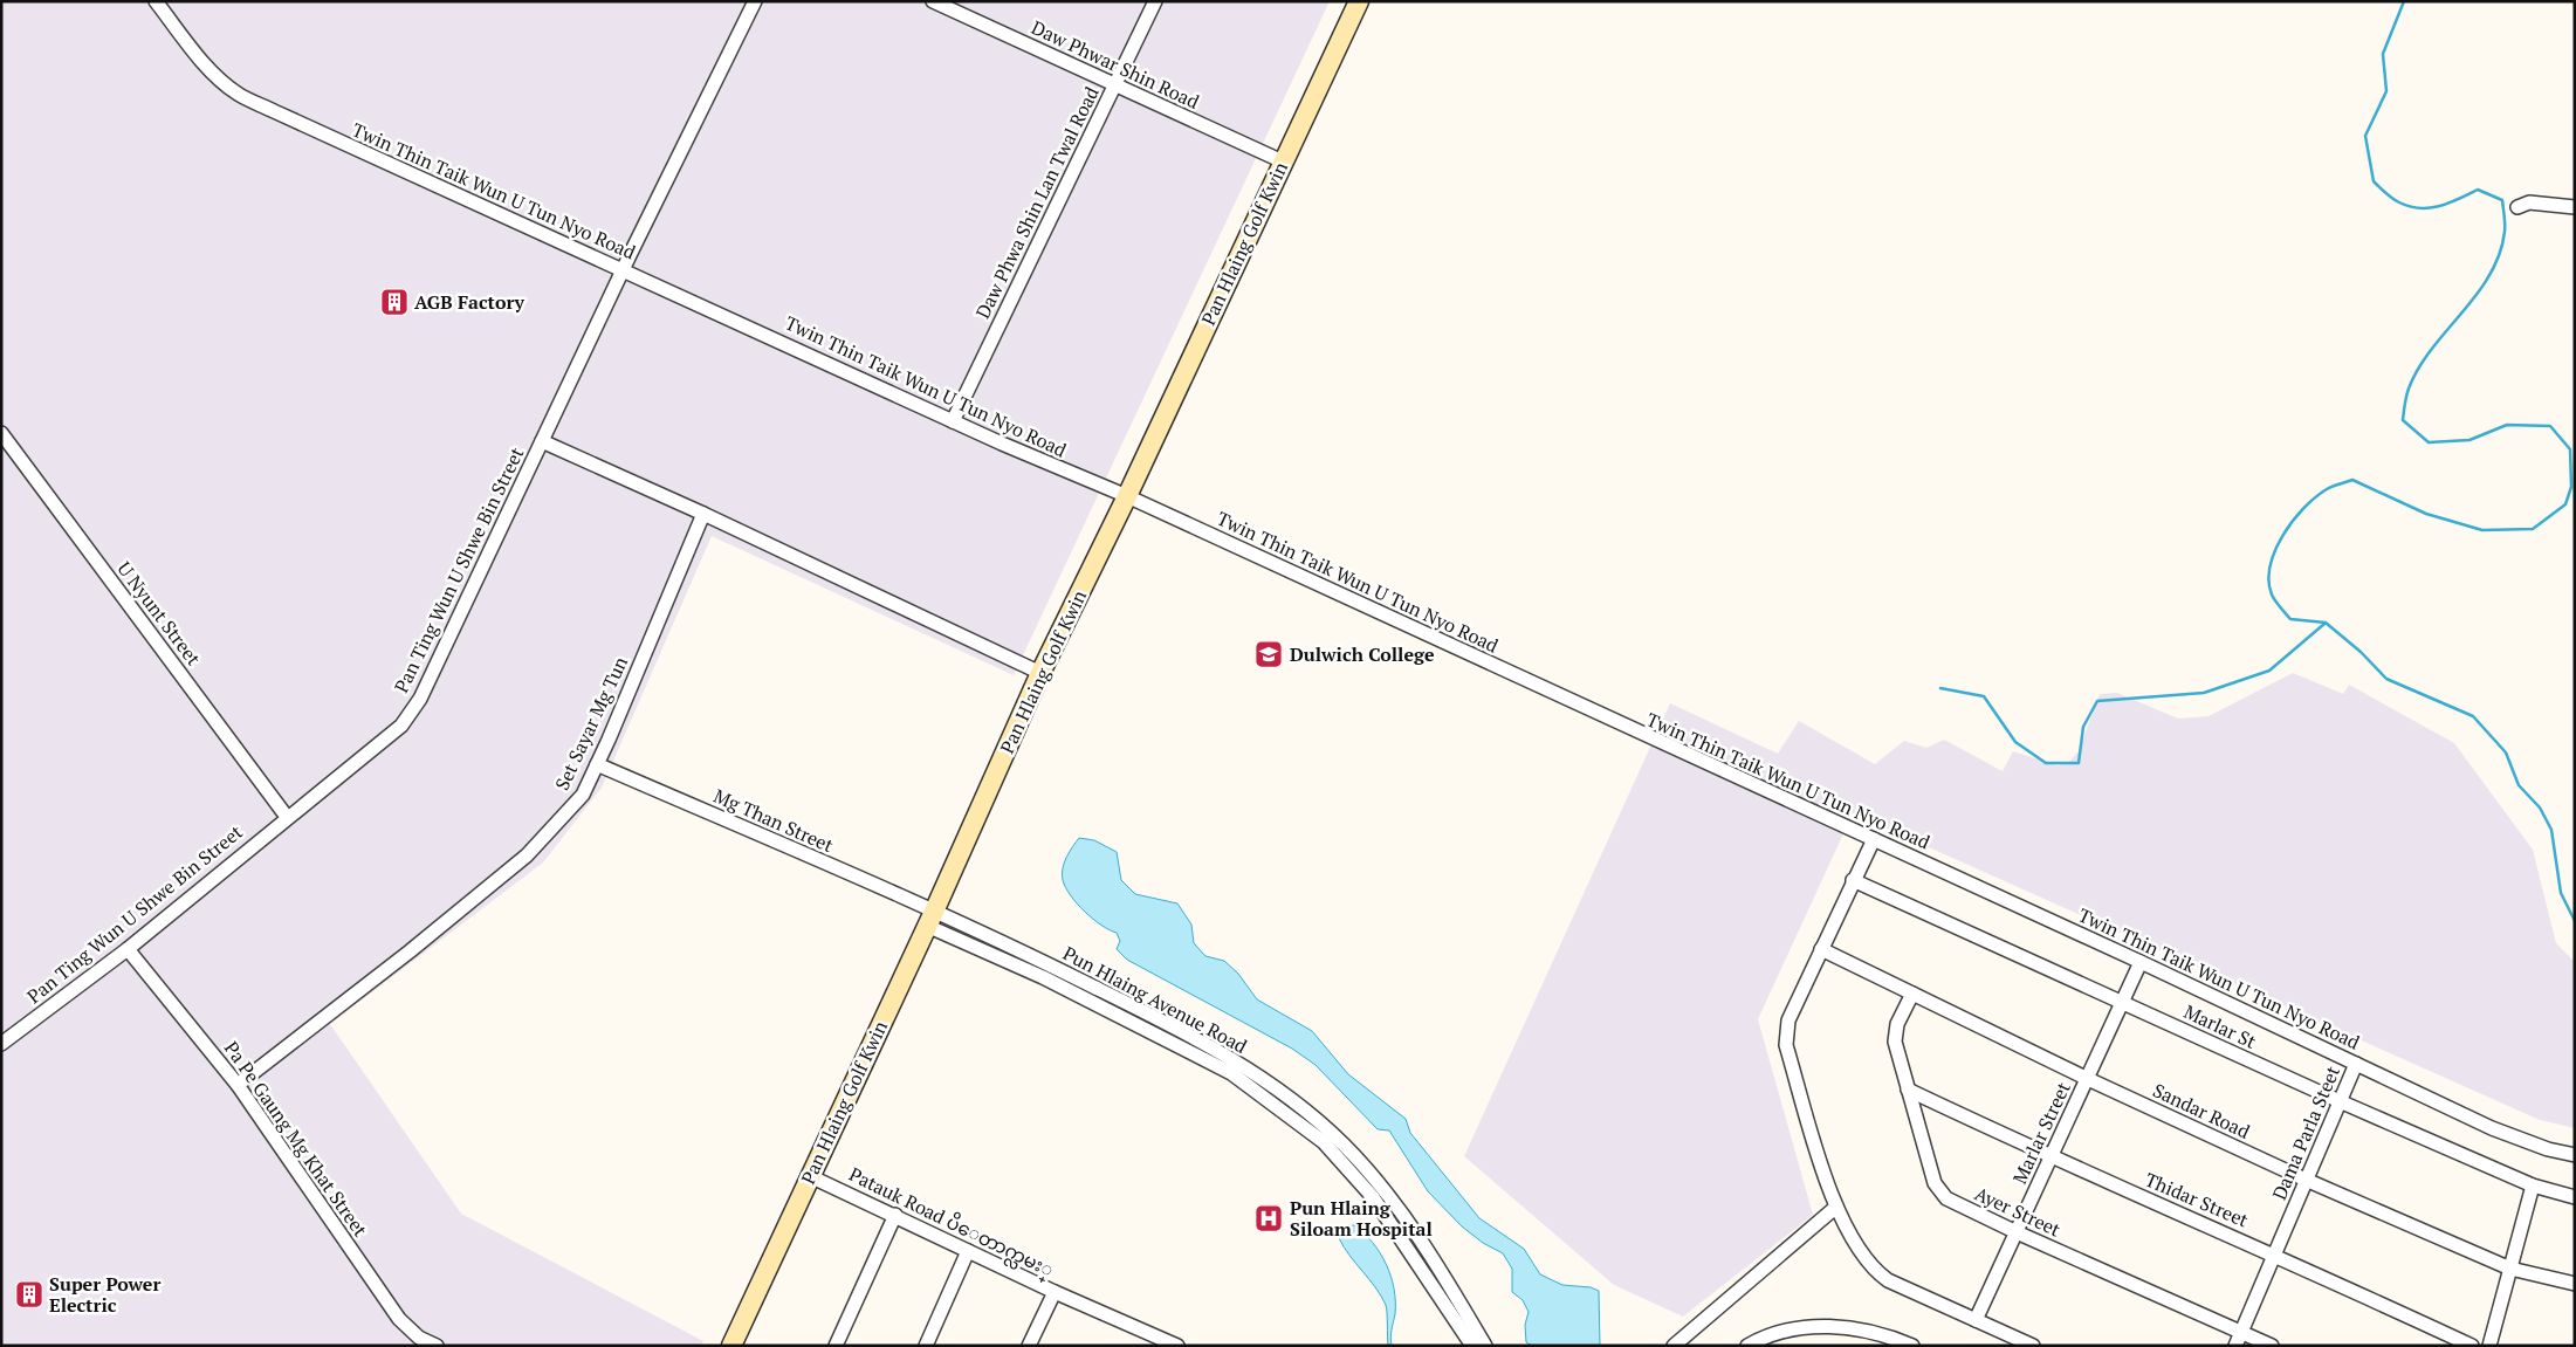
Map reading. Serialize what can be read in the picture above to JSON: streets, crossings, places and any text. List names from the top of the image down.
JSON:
{
  "streets": {
    "street": [
      "Daw Phwar Shin Road",
      "Twin Thin Taik Wun U Tun Nyo Road",
      "Daw Phwa Shin Lan Twal Road",
      "Pan Hlaing Golf Kwin",
      "Pan Ting Wun U Shwe Bin Street",
      "U Nyunt Street",
      "Set Sayar Mg Tun",
      "Mg Than Street",
      "Pun Hlaing Avenue Road",
      "Marlar St",
      "Sandar Road",
      "Marlar Street",
      "Dama Parla Steet",
      "Pa Pe Gaung Mg Khat Street",
      "Thidar Street",
      "Ayer Street",
      "Patauk Road ပိေတာက္လမး္"
    ]
  },
  "crossings": [
    ["Daw Phwar Shin Road", "Daw Phwa Shin Lan Twal Road"],
    ["Daw Phwar Shin Road", "Pan Hlaing Golf Kwin"],
    ["Twin Thin Taik Wun U Tun Nyo Road", "Daw Phwa Shin Lan Twal Road"],
    ["Twin Thin Taik Wun U Tun Nyo Road", "Pan Hlaing Golf Kwin"],
    ["Twin Thin Taik Wun U Tun Nyo Road", "Pan Ting Wun U Shwe Bin Street"],
    ["Twin Thin Taik Wun U Tun Nyo Road", "Marlar Street"],
    ["Twin Thin Taik Wun U Tun Nyo Road", "Dama Parla Steet"],
    ["Pan Hlaing Golf Kwin", "Mg Than Street"],
    ["Pan Hlaing Golf Kwin", "Pun Hlaing Avenue Road"],
    ["Pan Hlaing Golf Kwin", "Patauk Road ပိေတာက္လမး္"],
    ["Pan Ting Wun U Shwe Bin Street", "U Nyunt Street"],
    ["Pan Ting Wun U Shwe Bin Street", "Pa Pe Gaung Mg Khat Street"],
    ["Set Sayar Mg Tun", "Mg Than Street"],
    ["Set Sayar Mg Tun", "Pa Pe Gaung Mg Khat Street"],
    ["Mg Than Street", "Pun Hlaing Avenue Road"],
    ["Marlar St", "Marlar Street"],
    ["Marlar St", "Dama Parla Steet"],
    ["Sandar Road", "Marlar Street"],
    ["Sandar Road", "Dama Parla Steet"],
    ["Sandar Road", "Ayer Street"],
    ["Marlar Street", "Thidar Street"],
    ["Marlar Street", "Ayer Street"],
    ["Dama Parla Steet", "Thidar Street"],
    ["Dama Parla Steet", "Ayer Street"],
    ["Thidar Street", "Ayer Street"]
  ],
  "places": {
    "building": ["AGB Factory", "Super Power Electric"],
    "school or university": ["Dulwich College"],
    "hospital": ["Pun Hlaing Siloam Hospital"]
  }
}
